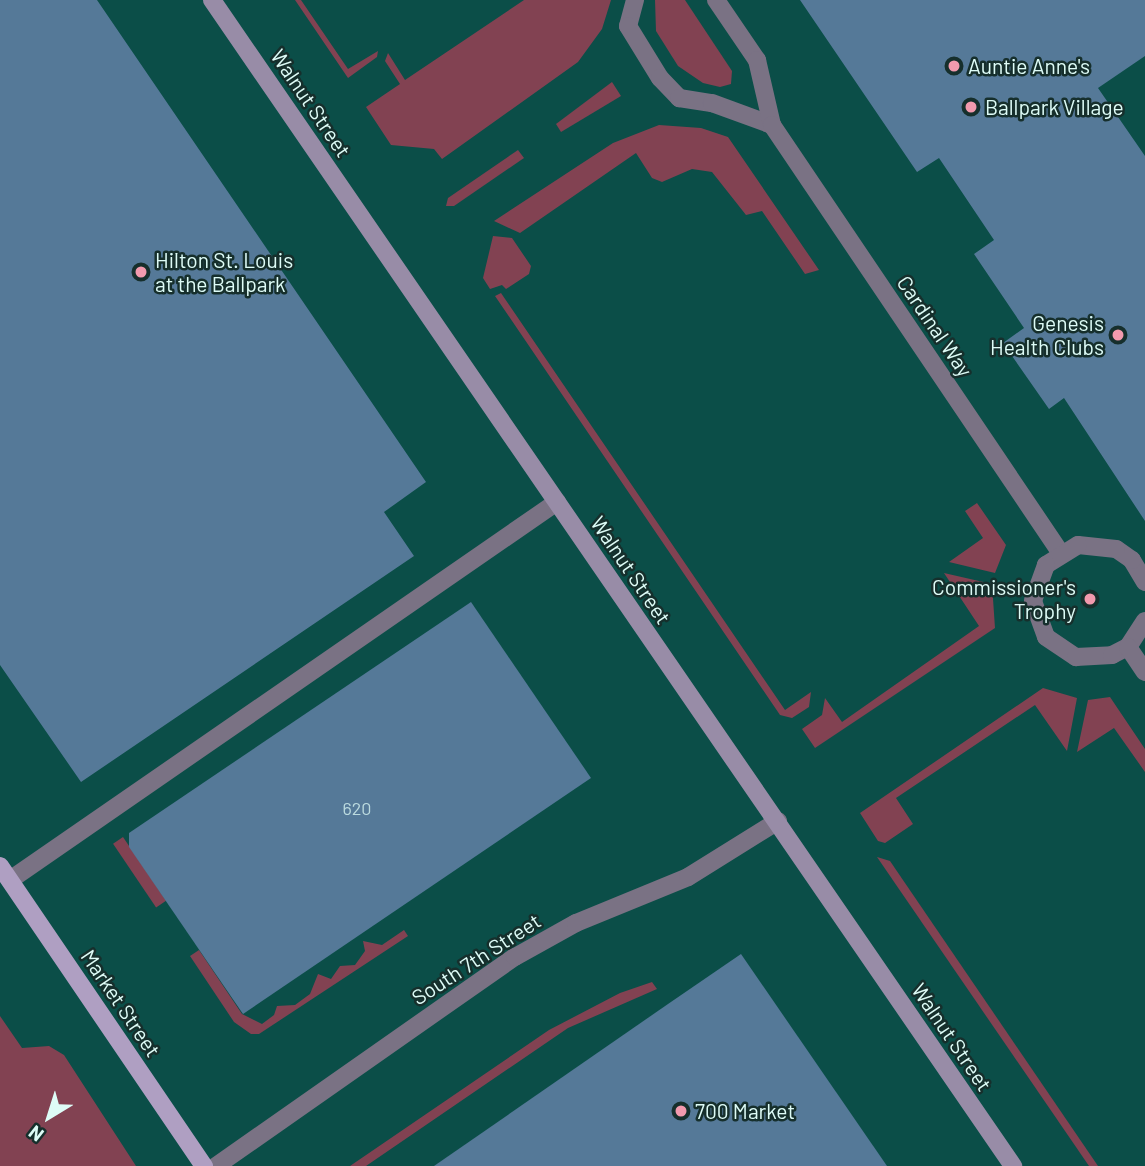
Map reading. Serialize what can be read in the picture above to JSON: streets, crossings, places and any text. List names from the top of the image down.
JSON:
{
  "streets": {
    "main road": ["Market Street"],
    "street": ["Walnut Street", "Cardinal Way", "South 7th Street"]
  },
  "crossings": [
    ["Walnut Street", "South 7th Street"]
  ],
  "places": [
    "Auntie Anne's",
    "Ballpark Village",
    "Hilton St. Louis at the Ballpark",
    "Genesis Health Clubs",
    "Commissioner's Trophy",
    "700 Market"
  ],
  "house_numbers": ["620"],
  "north": "bottom left"
}
